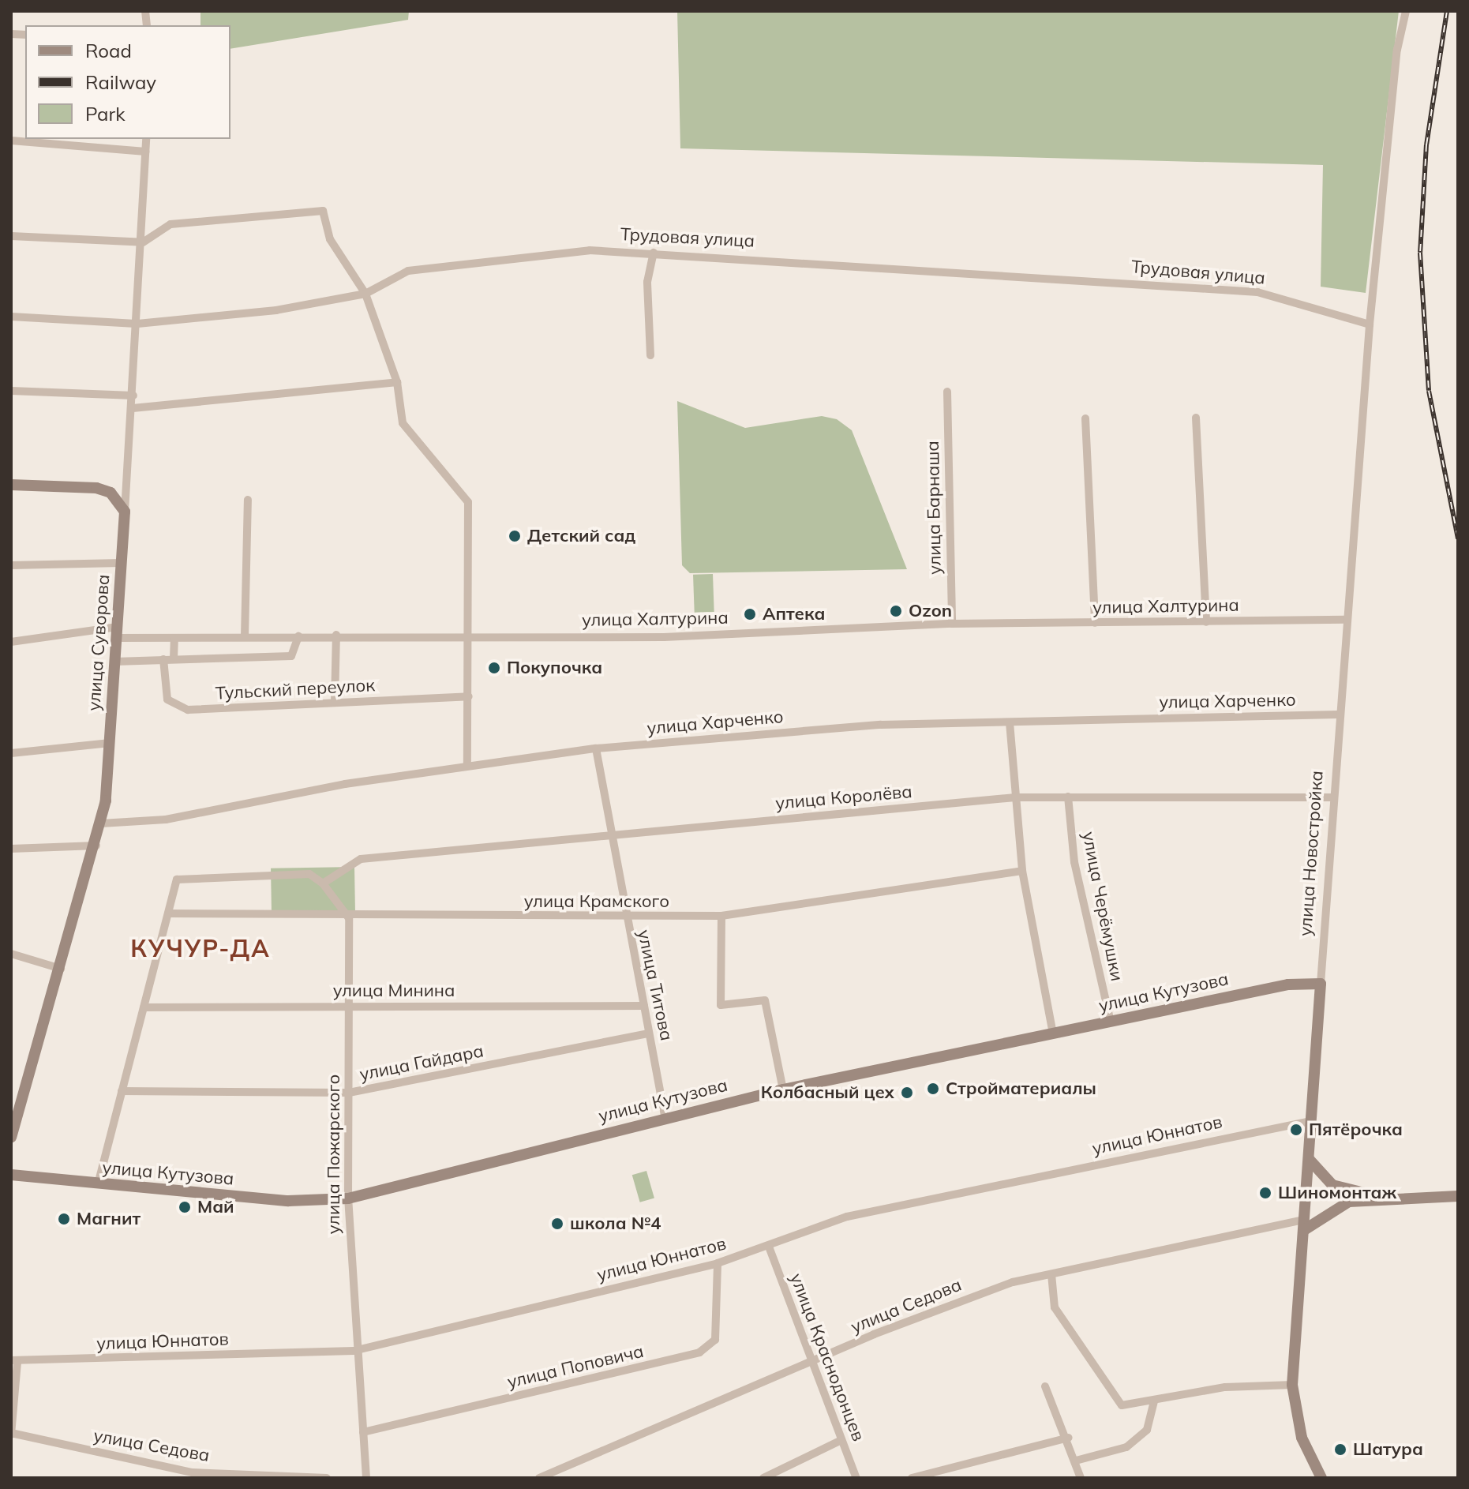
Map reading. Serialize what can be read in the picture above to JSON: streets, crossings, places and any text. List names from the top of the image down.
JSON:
{
  "streets": {
    "main road": ["улица Суворова", "улица Новостройка", "улица Кутузова"],
    "street": [
      "Трудовая улица",
      "улица Барнаша",
      "улица Халтурина",
      "Тульский переулок",
      "улица Харченко",
      "улица Королёва",
      "улица Крамского",
      "улица Черёмушки",
      "улица Титова",
      "улица Минина",
      "улица Гайдара",
      "улица Юннатов",
      "улица Пожарского",
      "улица Седова",
      "улица Краснодонцев",
      "улица Поповича"
    ]
  },
  "crossings": [
    ["Трудовая улица", "улица Суворова"],
    ["Трудовая улица", "улица Новостройка"],
    ["улица Барнаша", "улица Халтурина"],
    ["улица Халтурина", "улица Суворова"],
    ["улица Халтурина", "улица Новостройка"],
    ["улица Суворова", "улица Харченко"],
    ["улица Харченко", "улица Новостройка"],
    ["улица Харченко", "улица Титова"],
    ["улица Королёва", "улица Новостройка"],
    ["улица Королёва", "улица Черёмушки"],
    ["улица Королёва", "улица Титова"],
    ["улица Новостройка", "улица Кутузова"],
    ["улица Новостройка", "улица Юннатов"],
    ["улица Новостройка", "улица Седова"],
    ["улица Крамского", "улица Титова"],
    ["улица Крамского", "улица Пожарского"],
    ["улица Черёмушки", "улица Кутузова"],
    ["улица Титова", "улица Минина"],
    ["улица Титова", "улица Кутузова"],
    ["улица Титова", "улица Гайдара"],
    ["улица Минина", "улица Пожарского"],
    ["улица Кутузова", "улица Пожарского"],
    ["улица Гайдара", "улица Пожарского"],
    ["улица Юннатов", "улица Пожарского"],
    ["улица Юннатов", "улица Краснодонцев"],
    ["улица Юннатов", "улица Поповича"],
    ["улица Пожарского", "улица Поповича"],
    ["улица Седова", "улица Краснодонцев"]
  ],
  "districts": ["КУЧУР-ДА"],
  "places": [
    "Детский сад",
    "Ozon",
    "Аптека",
    "Покупочка",
    "Стройматериалы",
    "Колбасный цех",
    "Пятёрочка",
    "Шиномонтаж",
    "Май",
    "Магнит",
    "школа №4",
    "Шатура"
  ],
  "legend": ["Road", "Railway", "Park"]
}
